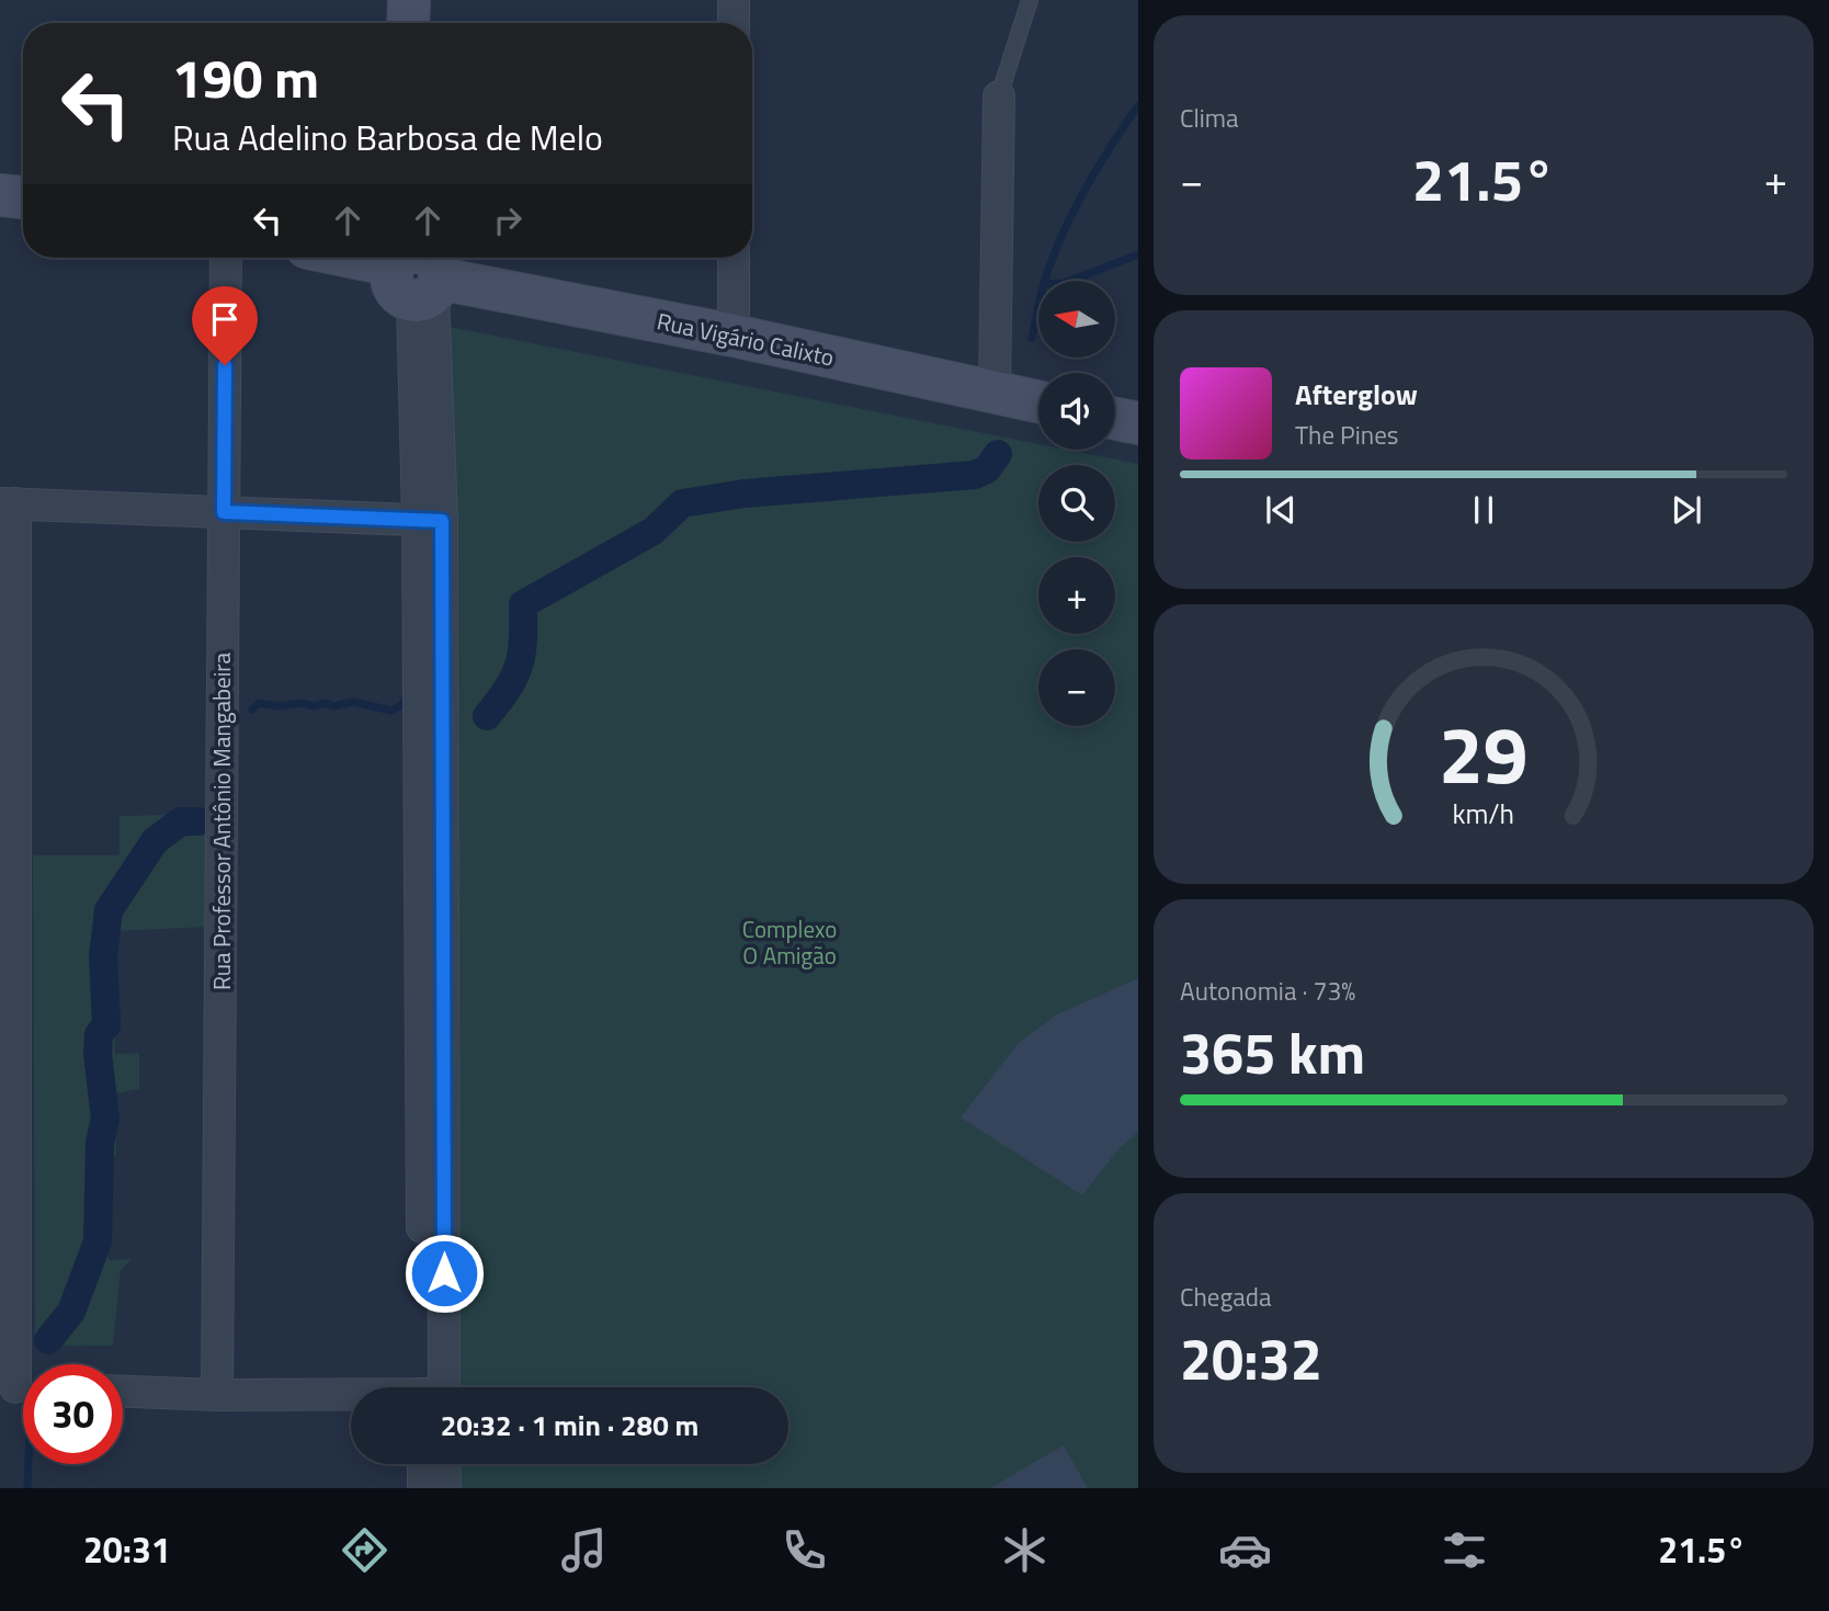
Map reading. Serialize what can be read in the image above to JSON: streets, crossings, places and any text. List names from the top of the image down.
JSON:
{
  "streets": {
    "main road": ["Rua Vigário Calixto"],
    "street": ["Rua Professor Antônio Mangabeira"]
  },
  "parks": ["Complexo O Amigão"],
  "north": "left",
  "page": {
    "tile": [
      "Clima",
      ["Autonomia · 73%", "365 km"],
      ["Chegada", "20:32"]
    ],
    "turn": ["190 m", "Rua Adelino Barbosa de Melo"],
    "heat": ["−", "21.5°", "+"],
    "map_buttons": ["+", "−"],
    "song": ["Afterglow", "The Pines"],
    "limit": "30",
    "trip": "20:32 · 1 min · 280 m",
    "tabs": ["20:31", "21.5°"],
    "gauge": ["29", "km/h"]
  }
}
